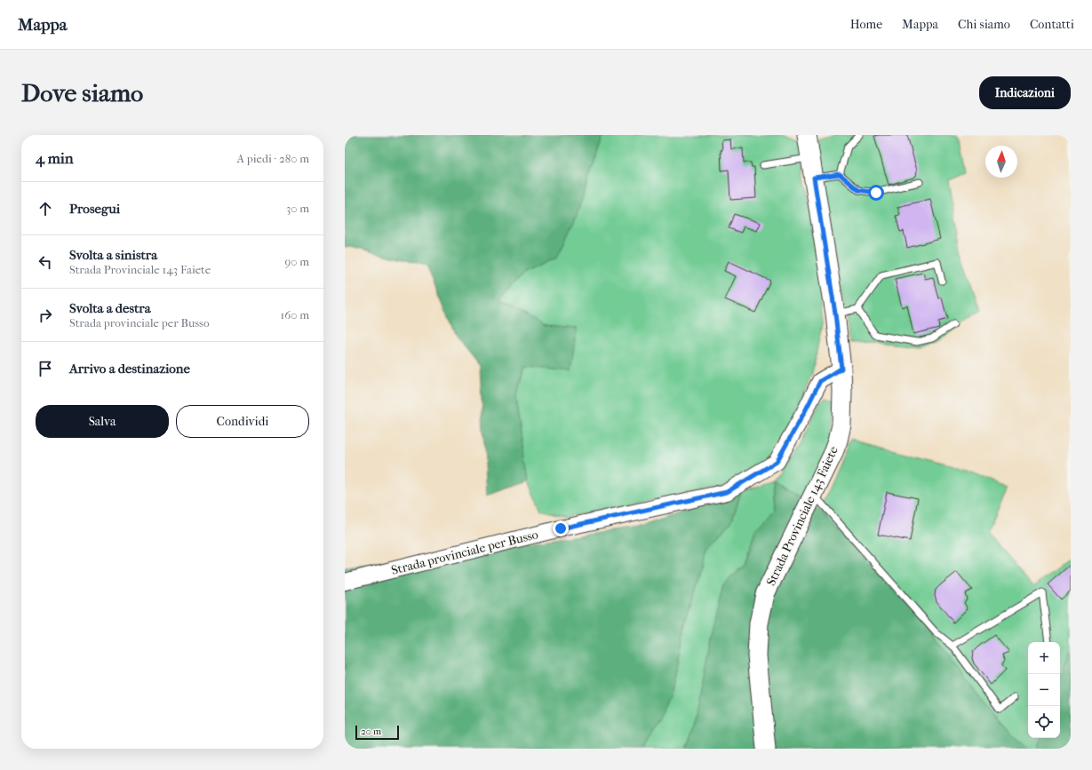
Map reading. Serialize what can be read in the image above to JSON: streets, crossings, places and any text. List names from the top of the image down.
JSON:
{
  "streets": {
    "main road": ["Strada Provinciale 143 Faiete"],
    "street": ["Strada provinciale per Busso"]
  },
  "crossings": [
    ["Strada Provinciale 143 Faiete", "Strada provinciale per Busso"]
  ],
  "scale_bar": "20 m",
  "north": "top",
  "page": {
    "header": "Mappa",
    "nav": [
      "Home",
      "Mappa",
      "Chi siamo",
      "Contatti"
    ],
    "buttons": [
      "Indicazioni",
      ["Salva", "Condividi"]
    ],
    "title": "Dove siamo",
    "heading": ["4 min", "A piedi · 280 m"],
    "list": [
      ["Prosegui", "30 m"],
      ["Svolta a sinistra", "Strada Provinciale 143 Faiete", "90 m"],
      ["Svolta a destra", "Strada provinciale per Busso", "160 m"],
      "Arrivo a destinazione"
    ],
    "map_buttons": ["+", "−"],
    "scale": "20 m"
  }
}
